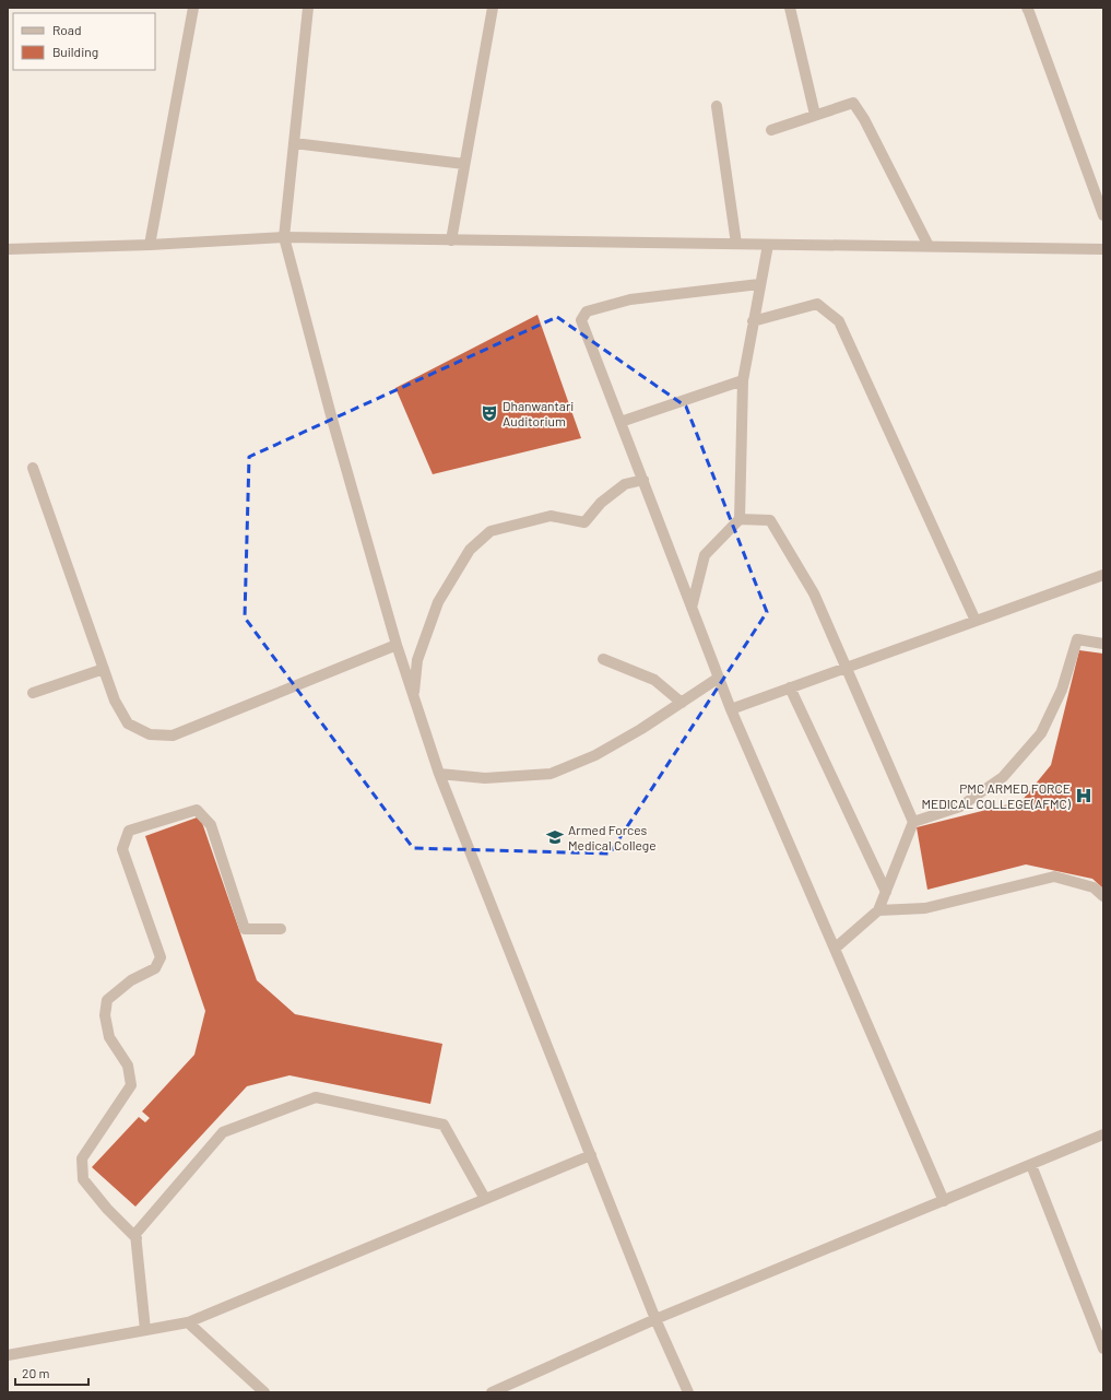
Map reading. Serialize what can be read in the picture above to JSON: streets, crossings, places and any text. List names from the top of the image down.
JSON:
{
  "places": {
    "theatre": ["Dhanwantari Auditorium"],
    "hospital": ["PMC ARMED FORCE MEDICAL COLLEGE(AFMC)"],
    "school or university": ["Armed Forces Medical College"]
  },
  "legend": ["Road", "Building"],
  "scale_bar": "20 m"
}
